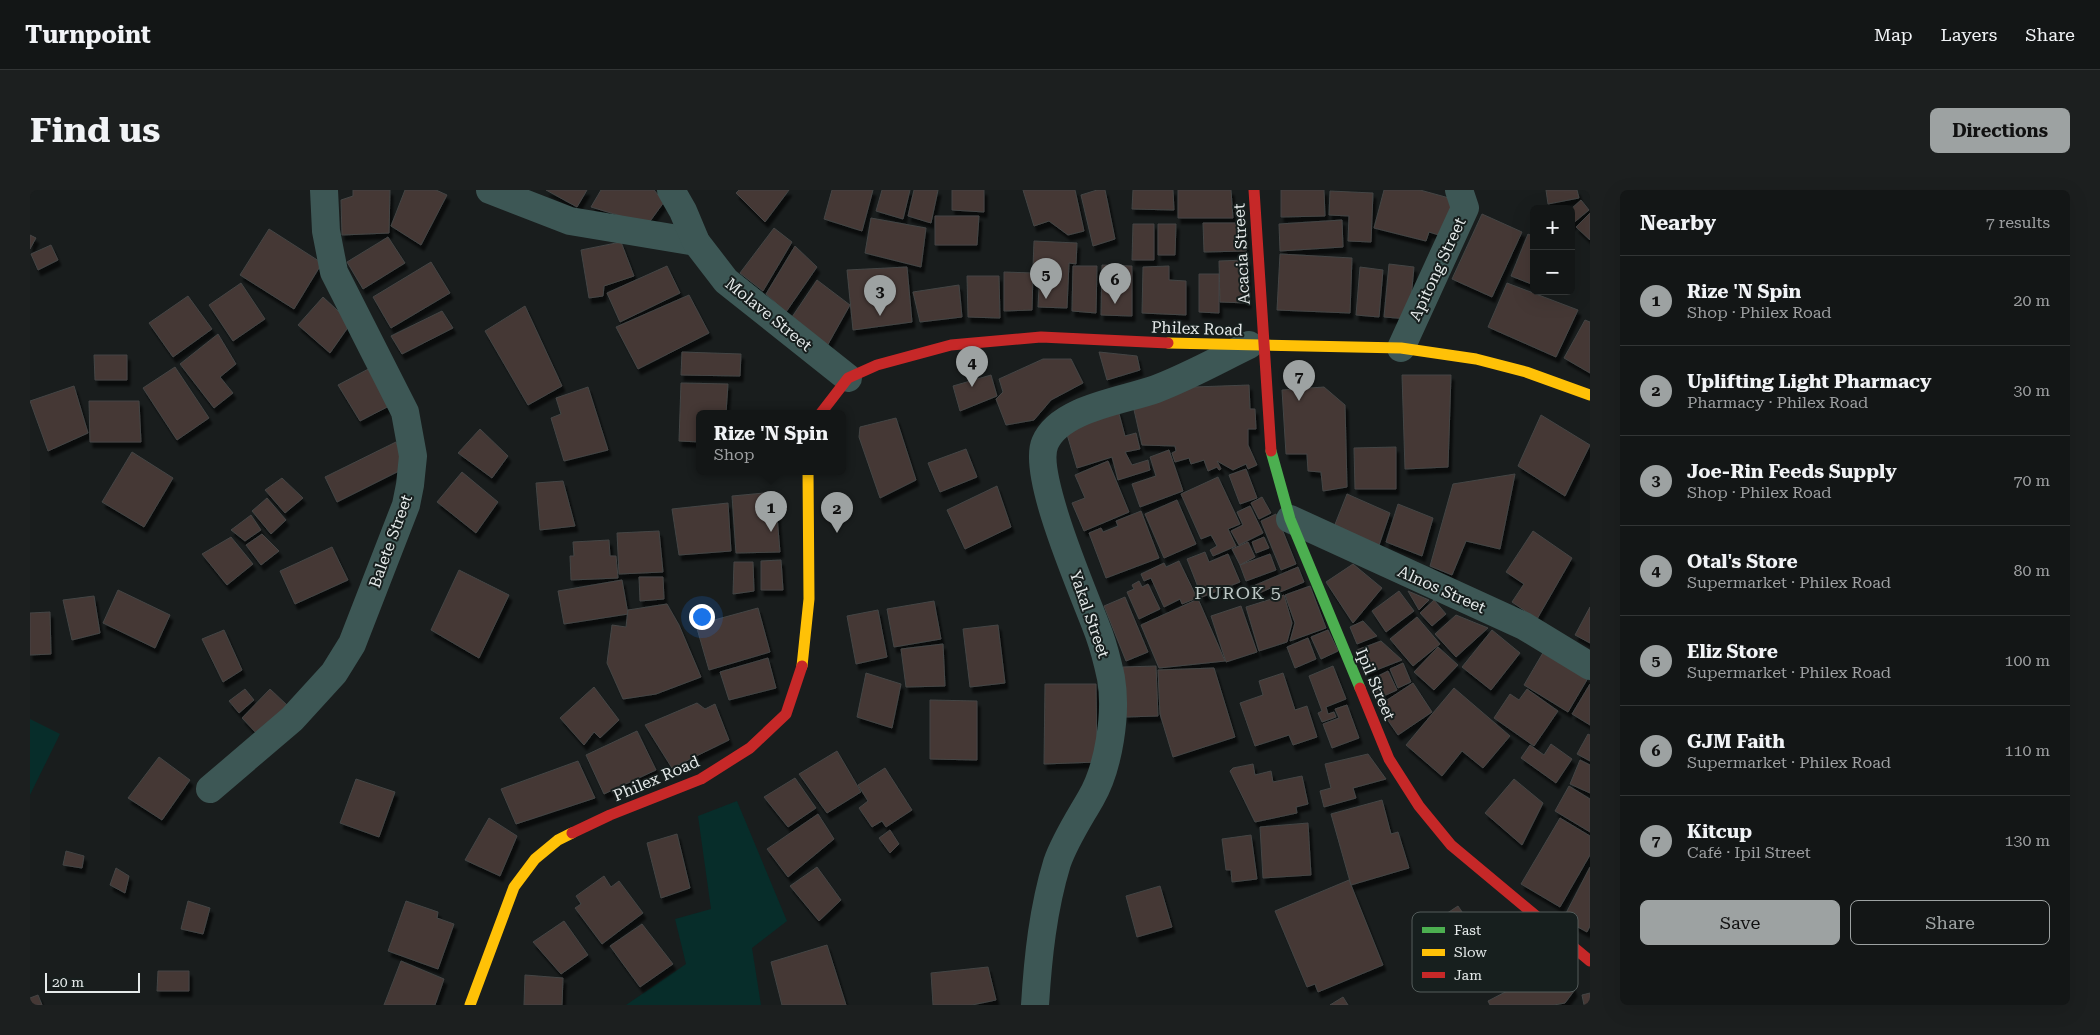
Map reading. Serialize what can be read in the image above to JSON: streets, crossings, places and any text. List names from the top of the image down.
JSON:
{
  "streets": {
    "street": [
      "Acacia Street",
      "Apitong Street",
      "Molave Street",
      "Philex Road",
      "Balete Street",
      "Alnos Street",
      "Yakal Street",
      "Ipil Street"
    ]
  },
  "crossings": [
    ["Acacia Street", "Philex Road"],
    ["Acacia Street", "Yakal Street"],
    ["Acacia Street", "Ipil Street"],
    ["Apitong Street", "Philex Road"],
    ["Molave Street", "Philex Road"],
    ["Philex Road", "Yakal Street"],
    ["Philex Road", "Ipil Street"],
    ["Alnos Street", "Ipil Street"],
    ["Yakal Street", "Ipil Street"]
  ],
  "districts": ["PUROK 5"],
  "legend": ["Fast", "Slow", "Jam"],
  "scale_bar": "20 m",
  "page": {
    "header": "Turnpoint",
    "nav": ["Map", "Layers", "Share"],
    "buttons": [
      "Directions",
      ["Save", "Share"]
    ],
    "title": "Find us",
    "heading": ["Nearby", "7 results"],
    "map_buttons": ["+", "−"],
    "list": [
      {
        "mark": "1",
        "name": "Rize 'N Spin",
        "note": "Shop · Philex Road",
        "value": "20 m"
      },
      {
        "mark": "2",
        "name": "Uplifting Light Pharmacy",
        "note": "Pharmacy · Philex Road",
        "value": "30 m"
      },
      {
        "mark": "3",
        "name": "Joe-Rin Feeds Supply",
        "note": "Shop · Philex Road",
        "value": "70 m"
      },
      {
        "mark": "4",
        "name": "Otal's Store",
        "note": "Supermarket · Philex Road",
        "value": "80 m"
      },
      {
        "mark": "5",
        "name": "Eliz Store",
        "note": "Supermarket · Philex Road",
        "value": "100 m"
      },
      {
        "mark": "6",
        "name": "GJM Faith",
        "note": "Supermarket · Philex Road",
        "value": "110 m"
      },
      {
        "mark": "7",
        "name": "Kitcup",
        "note": "Café · Ipil Street",
        "value": "130 m"
      }
    ],
    "pins": [
      "5",
      "6",
      "3",
      "4",
      "7",
      "1",
      "2"
    ],
    "popup": ["Rize 'N Spin", "Shop"],
    "scale": "20 m"
  }
}
